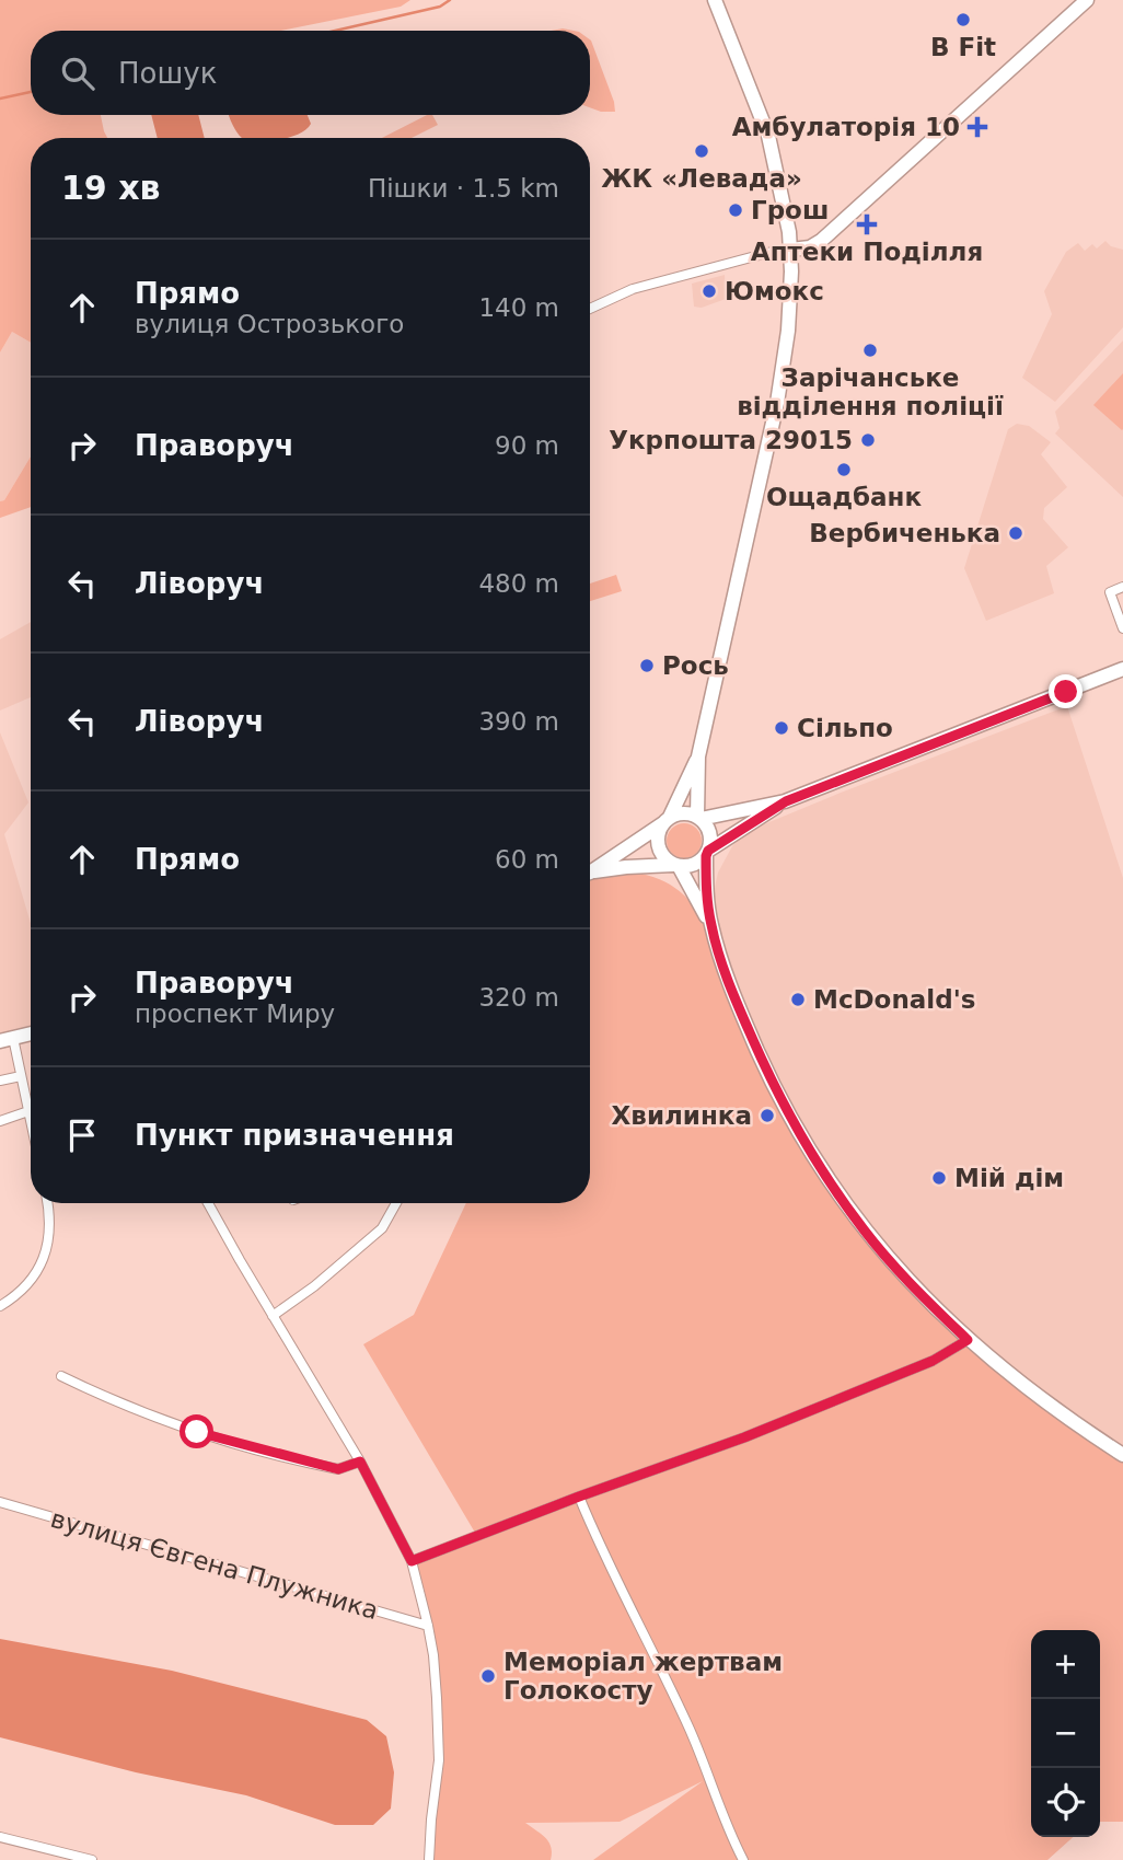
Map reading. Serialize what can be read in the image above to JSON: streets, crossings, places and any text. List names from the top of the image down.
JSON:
{
  "streets": {
    "street": ["вулиця Євгена Плужника"]
  },
  "places": {
    "other": [
      "B Fit",
      "ЖК «Левада»",
      "Грош",
      "Юмокс",
      "Зарічанське відділення поліції",
      "Укрпошта 29015",
      "Ощадбанк",
      "Вербиченька",
      "Рось",
      "Сільпо",
      "McDonald's",
      "Хвилинка",
      "Мій дім",
      "Меморіал жертвам Голокосту"
    ],
    "health": ["Амбулаторія 10", "Аптеки Поділля"]
  },
  "page": {
    "search": "Пошук",
    "heading": ["19 хв", "Пішки · 1.5 km"],
    "list": [
      ["Прямо", "вулиця Острозького", "140 m"],
      ["Праворуч", "90 m"],
      ["Ліворуч", "480 m"],
      ["Ліворуч", "390 m"],
      ["Прямо", "60 m"],
      ["Праворуч", "проспект Миру", "320 m"],
      "Пункт призначення"
    ],
    "map_buttons": ["+", "−"]
  }
}
